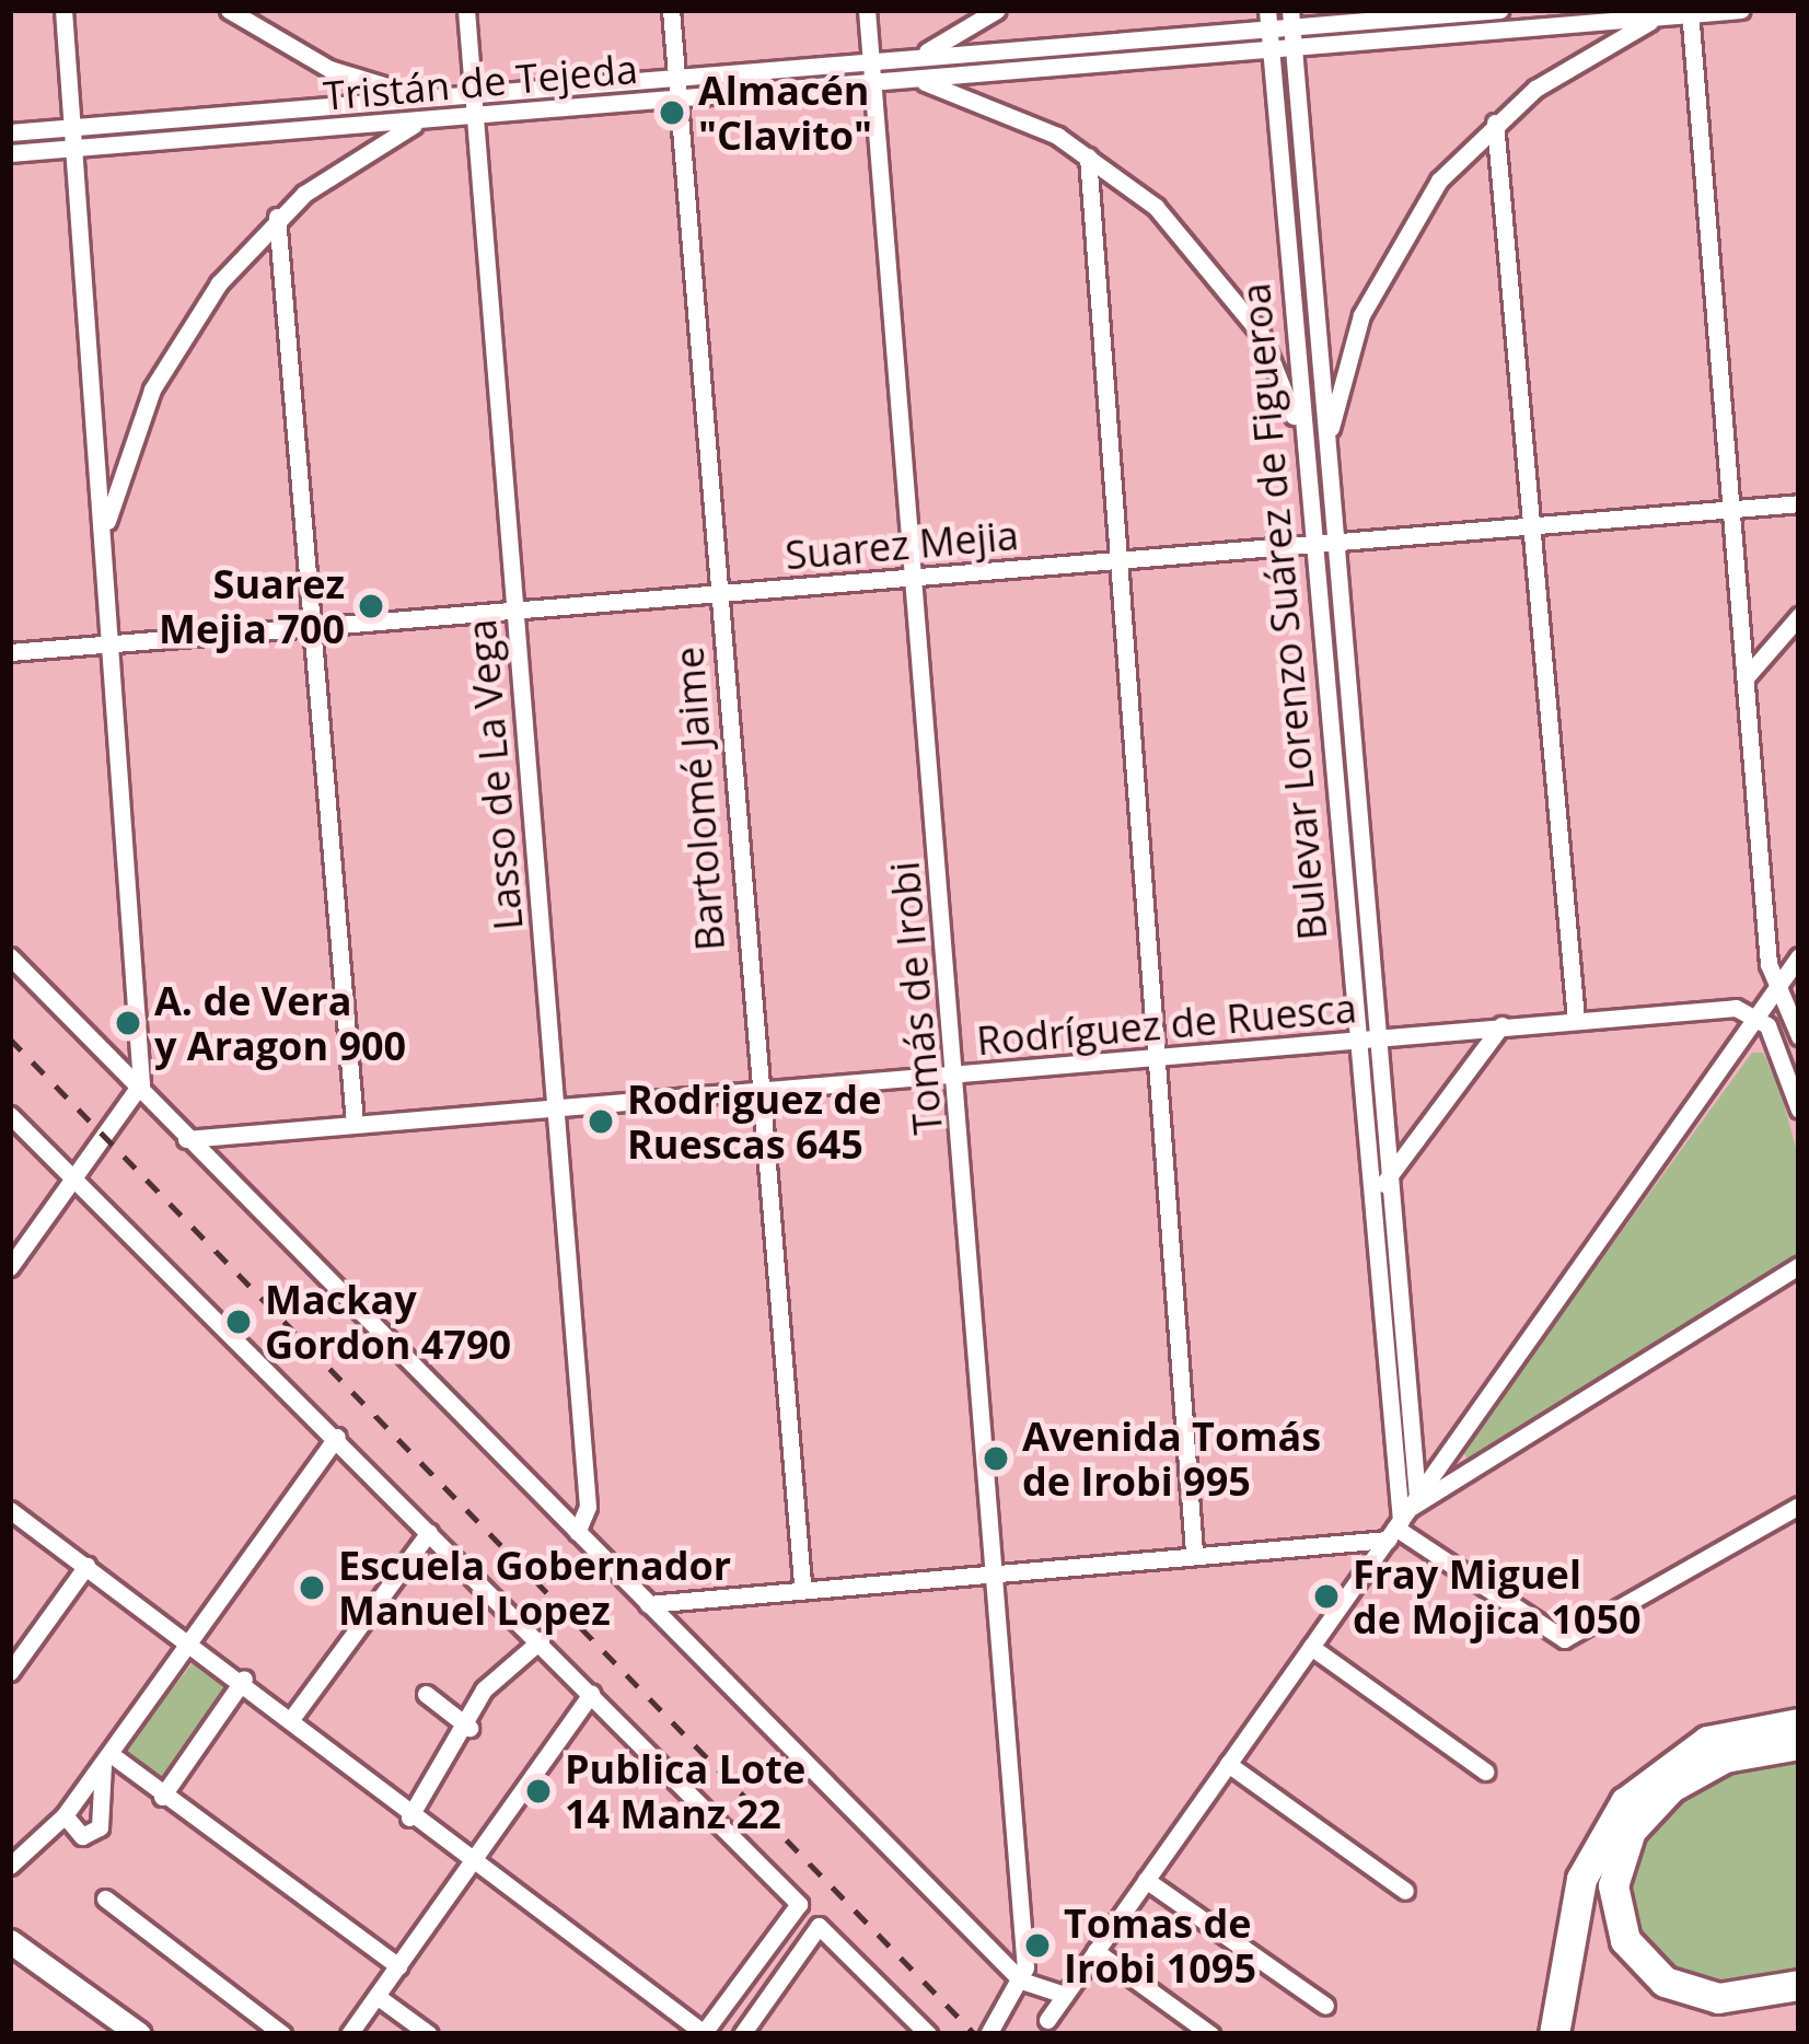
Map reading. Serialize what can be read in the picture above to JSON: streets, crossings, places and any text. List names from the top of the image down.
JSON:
{
  "streets": {
    "street": [
      "Tristán de Tejeda",
      "Suarez Mejia",
      "Bulevar Lorenzo Suárez de Figueroa",
      "Lasso de La Vega",
      "Bartolomé Jaime",
      "Tomás de Irobi",
      "Rodríguez de Ruesca"
    ]
  },
  "crossings": [
    ["Tristán de Tejeda", "Bulevar Lorenzo Suárez de Figueroa"],
    ["Tristán de Tejeda", "Lasso de La Vega"],
    ["Tristán de Tejeda", "Bartolomé Jaime"],
    ["Tristán de Tejeda", "Tomás de Irobi"],
    ["Suarez Mejia", "Bulevar Lorenzo Suárez de Figueroa"],
    ["Suarez Mejia", "Lasso de La Vega"],
    ["Suarez Mejia", "Bartolomé Jaime"],
    ["Suarez Mejia", "Tomás de Irobi"],
    ["Bulevar Lorenzo Suárez de Figueroa", "Rodríguez de Ruesca"],
    ["Lasso de La Vega", "Rodríguez de Ruesca"],
    ["Bartolomé Jaime", "Rodríguez de Ruesca"],
    ["Tomás de Irobi", "Rodríguez de Ruesca"]
  ],
  "places": [
    "Almacén \"Clavito\"",
    "Suarez Mejia 700",
    "A. de Vera y Aragon 900",
    "Rodriguez de Ruescas 645",
    "Mackay Gordon 4790",
    "Avenida Tomás de Irobi 995",
    "Escuela Gobernador Manuel Lopez",
    "Fray Miguel de Mojica 1050",
    "Publica Lote 14 Manz 22",
    "Tomas de Irobi 1095"
  ]
}
